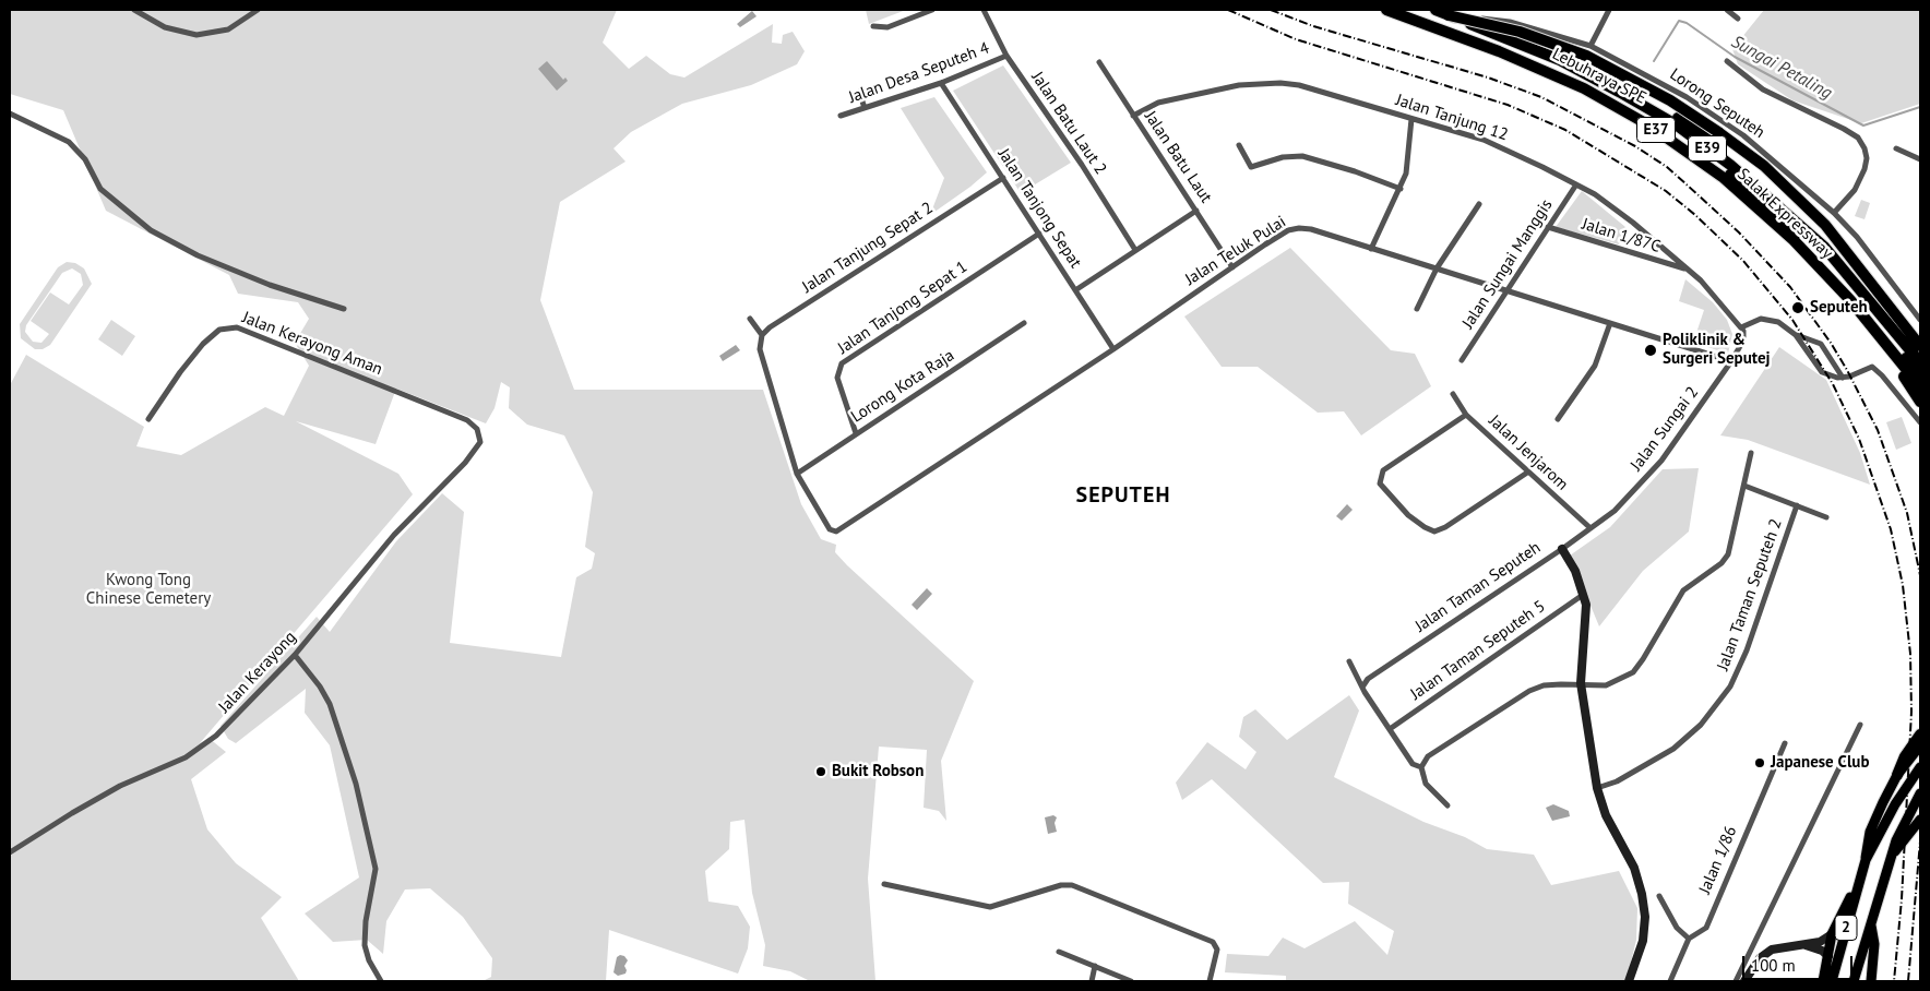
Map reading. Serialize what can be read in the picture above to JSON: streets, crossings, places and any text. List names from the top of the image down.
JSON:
{
  "streets": {
    "highway": [
      "Lebuhraya SPE",
      "E37",
      "E39",
      "Salak Expressway"
    ],
    "main road": ["2"],
    "street": [
      "Jalan Desa Seputeh 4",
      "Lorong Seputeh",
      "Jalan Tanjung 12",
      "Jalan Batu Laut 2",
      "Jalan Batu Laut",
      "Jalan Tanjong Sepat",
      "Jalan 1/87C",
      "Jalan Tanjung Sepat 2",
      "Jalan Teluk Pulai",
      "Jalan Sungai Manggis",
      "Jalan Tanjong Sepat 1",
      "Jalan Kerayong Aman",
      "Lorong Kota Raja",
      "Jalan Sungai 2",
      "Jalan Jenjarom",
      "Jalan Taman Seputeh",
      "Jalan Taman Seputeh 2",
      "Jalan Taman Seputeh 5",
      "Jalan Kerayong",
      "Jalan 1/86"
    ]
  },
  "crossings": [
    ["Jalan Desa Seputeh 4", "Jalan Batu Laut 2"],
    ["Jalan Desa Seputeh 4", "Jalan Tanjong Sepat"],
    ["Lebuhraya SPE", "E37"],
    ["Lebuhraya SPE", "Salak Expressway"],
    ["Lorong Seputeh", "Salak Expressway"],
    ["Jalan Tanjung 12", "Jalan Batu Laut"],
    ["Jalan Tanjung 12", "Jalan 1/87C"],
    ["Jalan Tanjung 12", "Jalan Sungai Manggis"],
    ["Jalan Tanjung 12", "Jalan Sungai 2"],
    ["E37", "Salak Expressway"],
    ["Jalan Batu Laut", "Jalan Teluk Pulai"],
    ["Jalan Tanjong Sepat", "Jalan Tanjung Sepat 2"],
    ["Jalan Tanjong Sepat", "Jalan Teluk Pulai"],
    ["Jalan Tanjong Sepat", "Jalan Tanjong Sepat 1"],
    ["Jalan 1/87C", "Jalan Sungai Manggis"],
    ["Jalan Teluk Pulai", "Jalan Sungai Manggis"],
    ["Jalan Teluk Pulai", "Lorong Kota Raja"],
    ["Jalan Teluk Pulai", "Jalan Sungai 2"],
    ["Jalan Tanjong Sepat 1", "Lorong Kota Raja"],
    ["Jalan Kerayong Aman", "Jalan Kerayong"],
    ["Jalan Sungai 2", "Jalan Jenjarom"],
    ["Jalan Sungai 2", "Jalan Taman Seputeh"],
    ["Jalan Taman Seputeh", "Jalan Taman Seputeh 2"],
    ["Jalan Taman Seputeh", "Jalan Taman Seputeh 5"]
  ],
  "districts": ["SEPUTEH"],
  "water": ["Sungai Petaling"],
  "parks": ["Kwong Tong Chinese Cemetery"],
  "places": [
    "Seputeh",
    "Poliklinik & Surgeri Seputej",
    "Japanese Club",
    "Bukit Robson"
  ],
  "scale_bar": "100 m"
}
